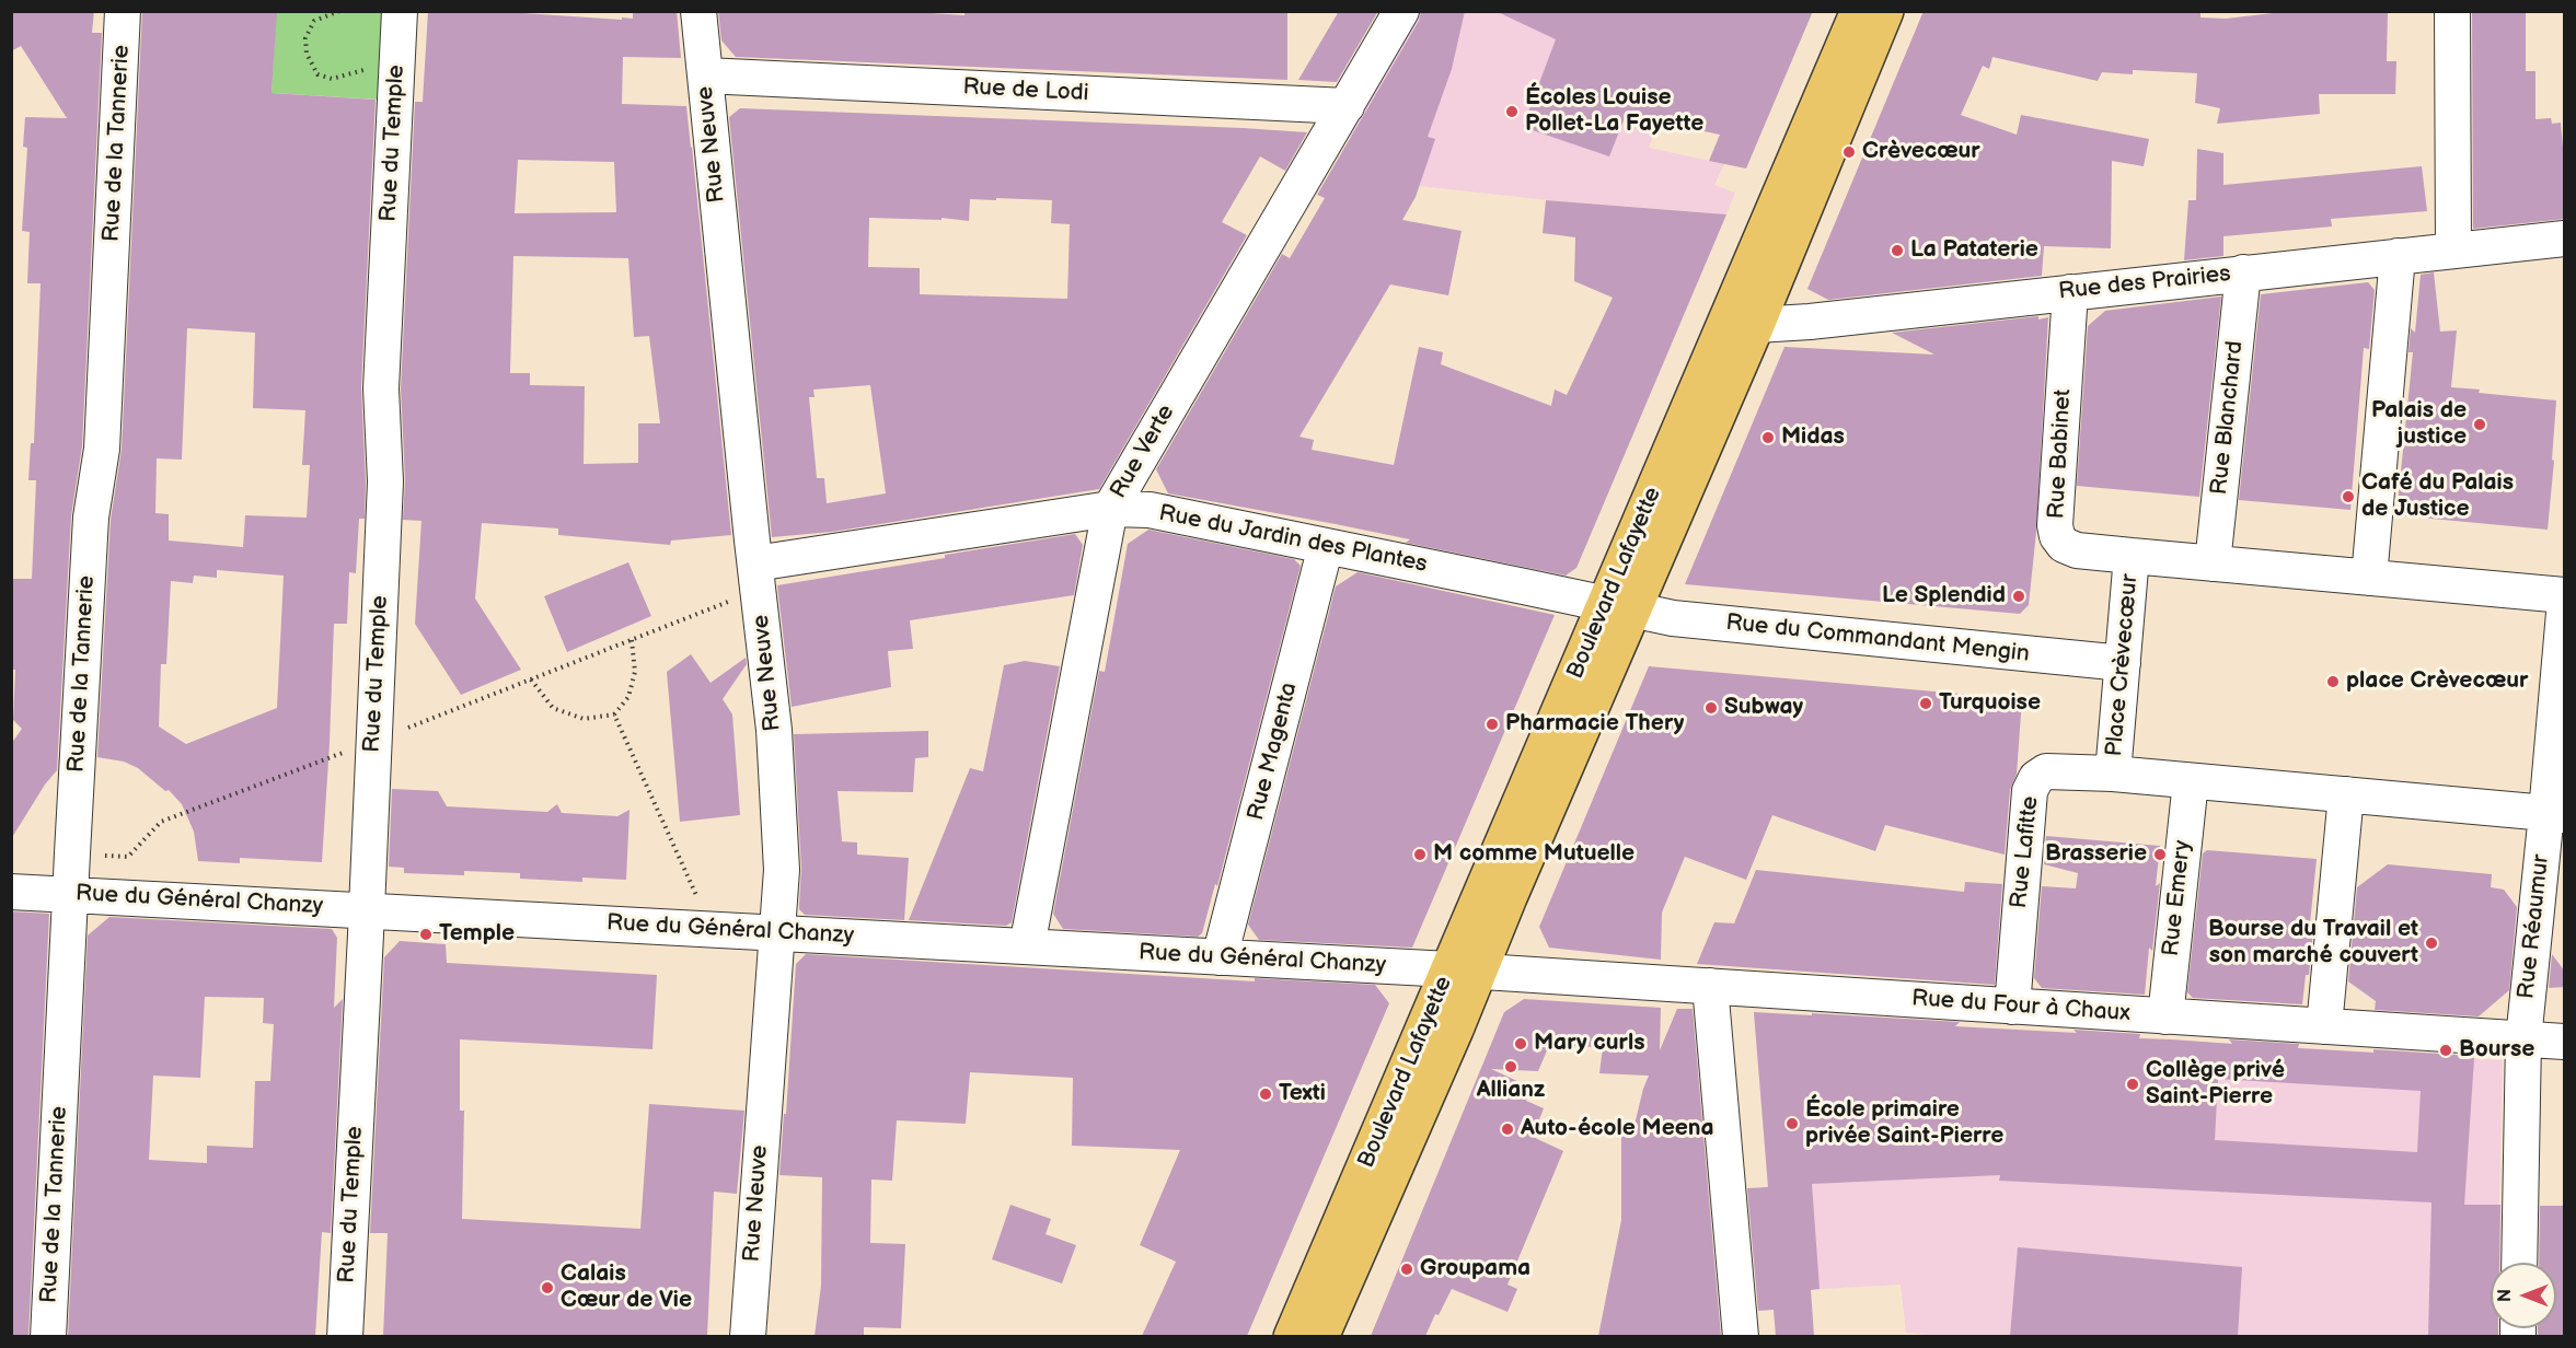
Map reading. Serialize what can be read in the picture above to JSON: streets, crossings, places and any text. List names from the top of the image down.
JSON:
{
  "streets": {
    "main road": ["Boulevard Lafayette"],
    "street": [
      "Rue de Lodi",
      "Rue de la Tannerie",
      "Rue du Temple",
      "Rue Neuve",
      "Rue des Prairies",
      "Rue Blanchard",
      "Rue Verte",
      "Rue Babinet",
      "Rue du Jardin des Plantes",
      "Rue du Commandant Mengin",
      "Place Crèvecœur",
      "Rue Magenta",
      "Rue Lafitte",
      "Rue Emery",
      "Rue du Général Chanzy",
      "Rue Réaumur",
      "Rue du Four à Chaux"
    ]
  },
  "crossings": [
    ["Rue de Lodi", "Rue Neuve"],
    ["Rue de Lodi", "Rue Verte"],
    ["Rue de la Tannerie", "Rue du Général Chanzy"],
    ["Rue du Temple", "Rue du Général Chanzy"],
    ["Rue Neuve", "Rue du Jardin des Plantes"],
    ["Rue Neuve", "Rue du Général Chanzy"],
    ["Rue des Prairies", "Rue Blanchard"],
    ["Rue des Prairies", "Rue Babinet"],
    ["Rue des Prairies", "Boulevard Lafayette"],
    ["Rue Blanchard", "Place Crèvecœur"],
    ["Rue Verte", "Rue du Jardin des Plantes"],
    ["Rue Verte", "Rue du Général Chanzy"],
    ["Rue Babinet", "Place Crèvecœur"],
    ["Rue du Jardin des Plantes", "Boulevard Lafayette"],
    ["Rue du Jardin des Plantes", "Rue du Commandant Mengin"],
    ["Rue du Jardin des Plantes", "Rue Magenta"],
    ["Boulevard Lafayette", "Rue du Commandant Mengin"],
    ["Boulevard Lafayette", "Rue du Général Chanzy"],
    ["Boulevard Lafayette", "Rue du Four à Chaux"],
    ["Rue du Commandant Mengin", "Place Crèvecœur"],
    ["Place Crèvecœur", "Rue Lafitte"],
    ["Place Crèvecœur", "Rue Emery"],
    ["Place Crèvecœur", "Rue Réaumur"],
    ["Rue Magenta", "Rue du Général Chanzy"],
    ["Rue Lafitte", "Rue du Four à Chaux"],
    ["Rue Emery", "Rue du Four à Chaux"],
    ["Rue du Général Chanzy", "Rue du Four à Chaux"],
    ["Rue Réaumur", "Rue du Four à Chaux"]
  ],
  "places": [
    "Écoles Louise Pollet-La Fayette",
    "Crèvecœur",
    "La Pataterie",
    "Palais de justice",
    "Midas",
    "Café du Palais de Justice",
    "Le Splendid",
    "place Crèvecœur",
    "Turquoise",
    "Subway",
    "Pharmacie Thery",
    "M comme Mutuelle",
    "Brasserie",
    "Temple",
    "Bourse du Travail et son marché couvert",
    "Mary curls",
    "Bourse",
    "Allianz",
    "Collège privé Saint-Pierre",
    "Texti",
    "École primaire privée Saint-Pierre",
    "Auto-école Meena",
    "Groupama",
    "Calais Cœur de Vie"
  ],
  "north": "left"
}
